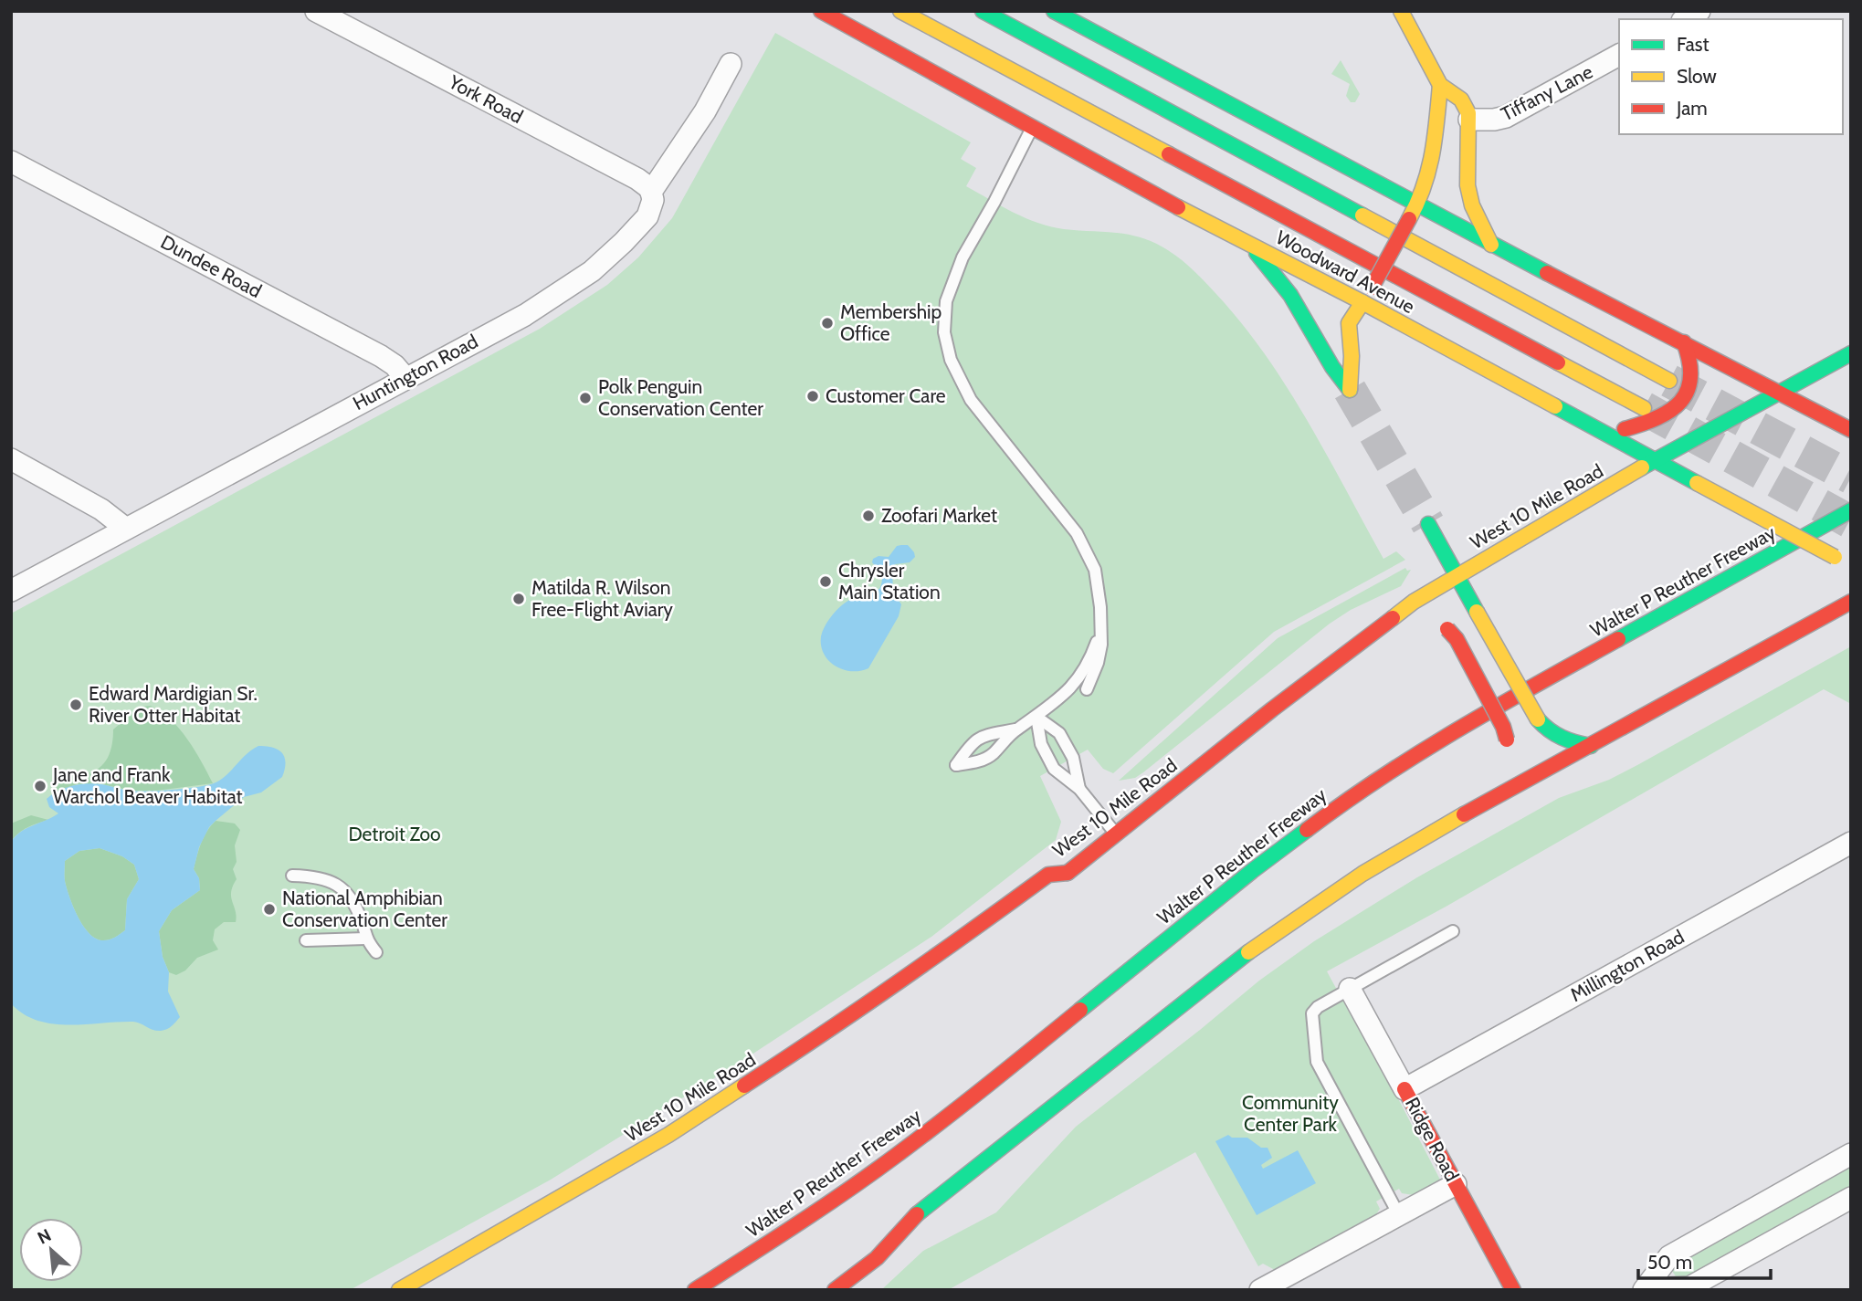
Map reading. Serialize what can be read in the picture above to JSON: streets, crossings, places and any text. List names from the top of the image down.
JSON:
{
  "streets": {
    "main road": [
      "Woodward Avenue",
      "West 10 Mile Road",
      "Walter P Reuther Freeway",
      "Ridge Road"
    ],
    "street": [
      "Tiffany Lane",
      "York Road",
      "Dundee Road",
      "Huntington Road",
      "Millington Road"
    ]
  },
  "crossings": [
    ["York Road", "Huntington Road"],
    ["Dundee Road", "Huntington Road"],
    ["Woodward Avenue", "West 10 Mile Road"],
    ["Millington Road", "Ridge Road"]
  ],
  "parks": ["Detroit Zoo", "Community Center Park"],
  "places": [
    "Membership Office",
    "Customer Care",
    "Polk Penguin Conservation Center",
    "Zoofari Market",
    "Chrysler Main Station",
    "Matilda R. Wilson Free-Flight Aviary",
    "Edward Mardigian Sr. River Otter Habitat",
    "Jane and Frank Warchol Beaver Habitat",
    "National Amphibian Conservation Center"
  ],
  "legend": ["Fast", "Slow", "Jam"],
  "scale_bar": "50 m",
  "north": "top left"
}
